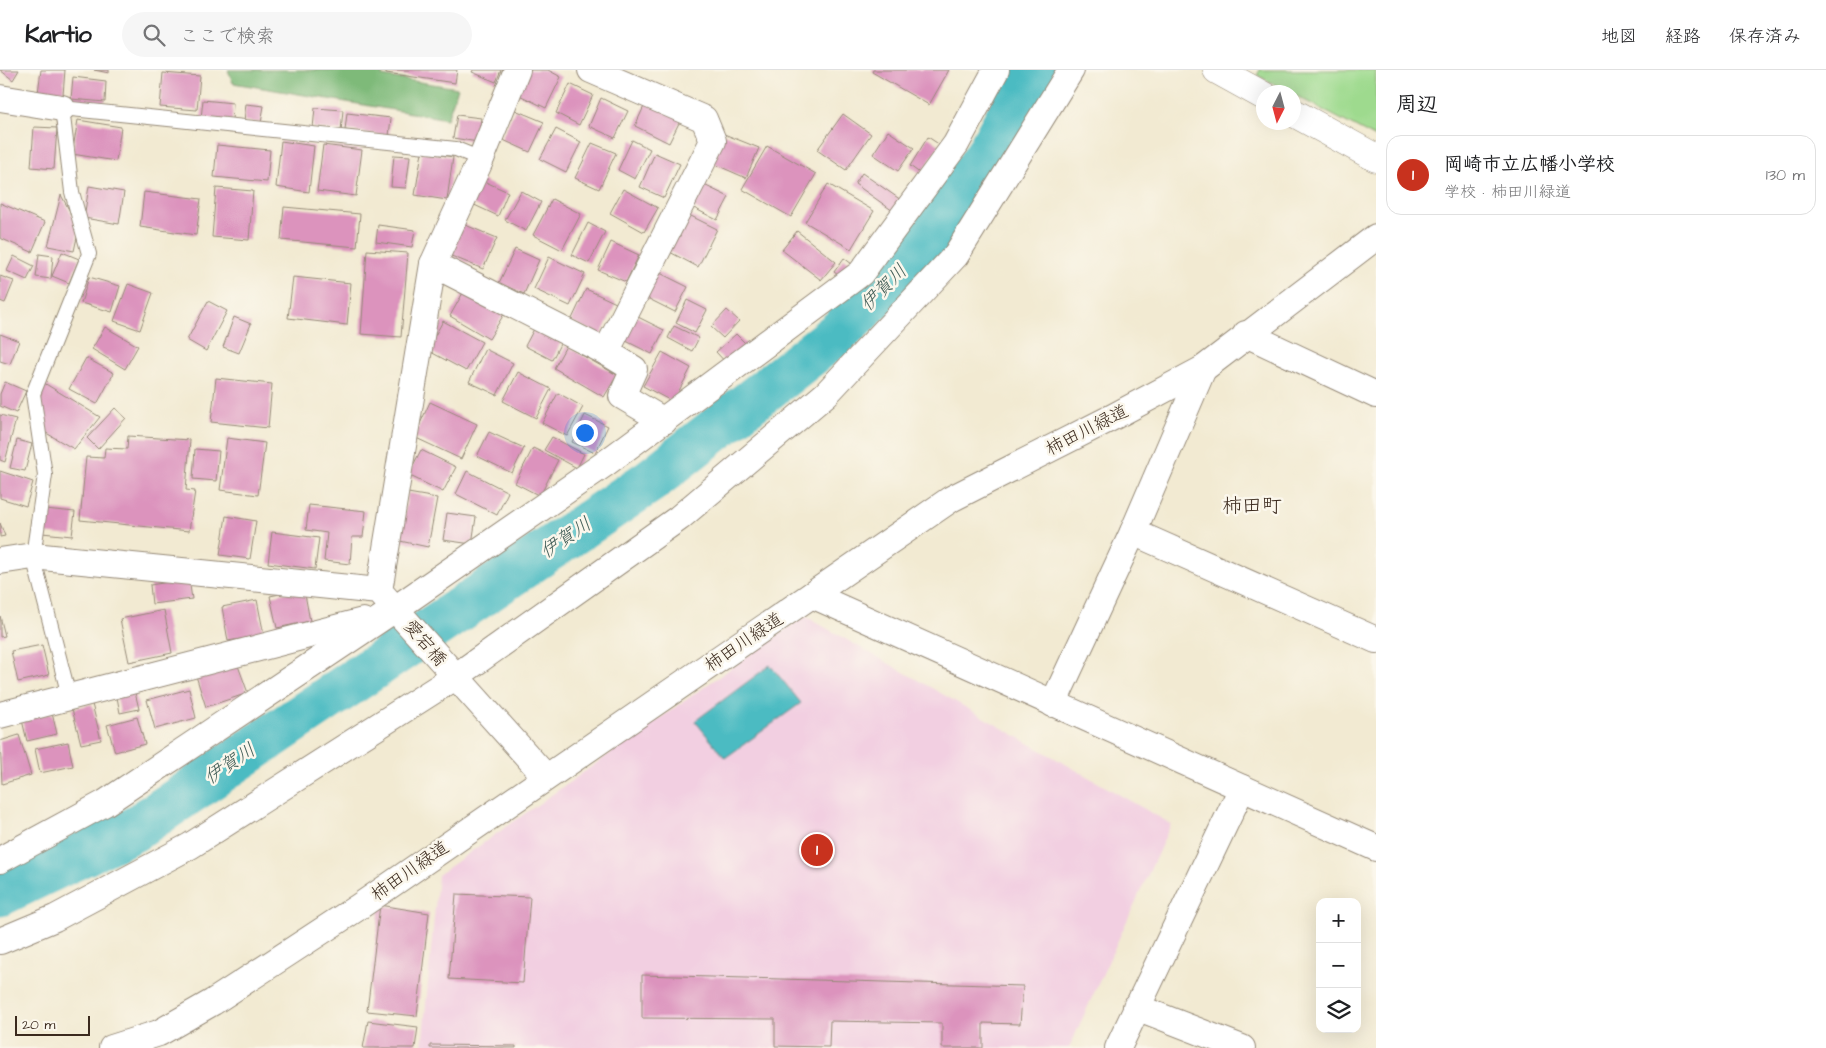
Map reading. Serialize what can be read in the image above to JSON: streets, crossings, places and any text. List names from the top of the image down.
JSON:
{
  "streets": {
    "street": ["柿田川緑道", "愛宕橋"]
  },
  "crossings": [
    ["柿田川緑道", "愛宕橋"]
  ],
  "districts": ["柿田町"],
  "water": ["伊賀川"],
  "scale_bar": "20 m",
  "north": "bottom",
  "page": {
    "header": "Kartio",
    "search": "ここで検索",
    "nav": ["地図", "経路", "保存済み"],
    "heading": "周辺",
    "list": [
      {
        "mark": "1",
        "name": "岡崎市立広幡小学校",
        "note": "学校 · 柿田川緑道",
        "value": "130 m"
      }
    ],
    "pins": "1",
    "map_buttons": ["+", "−"],
    "scale": "20 m"
  }
}
